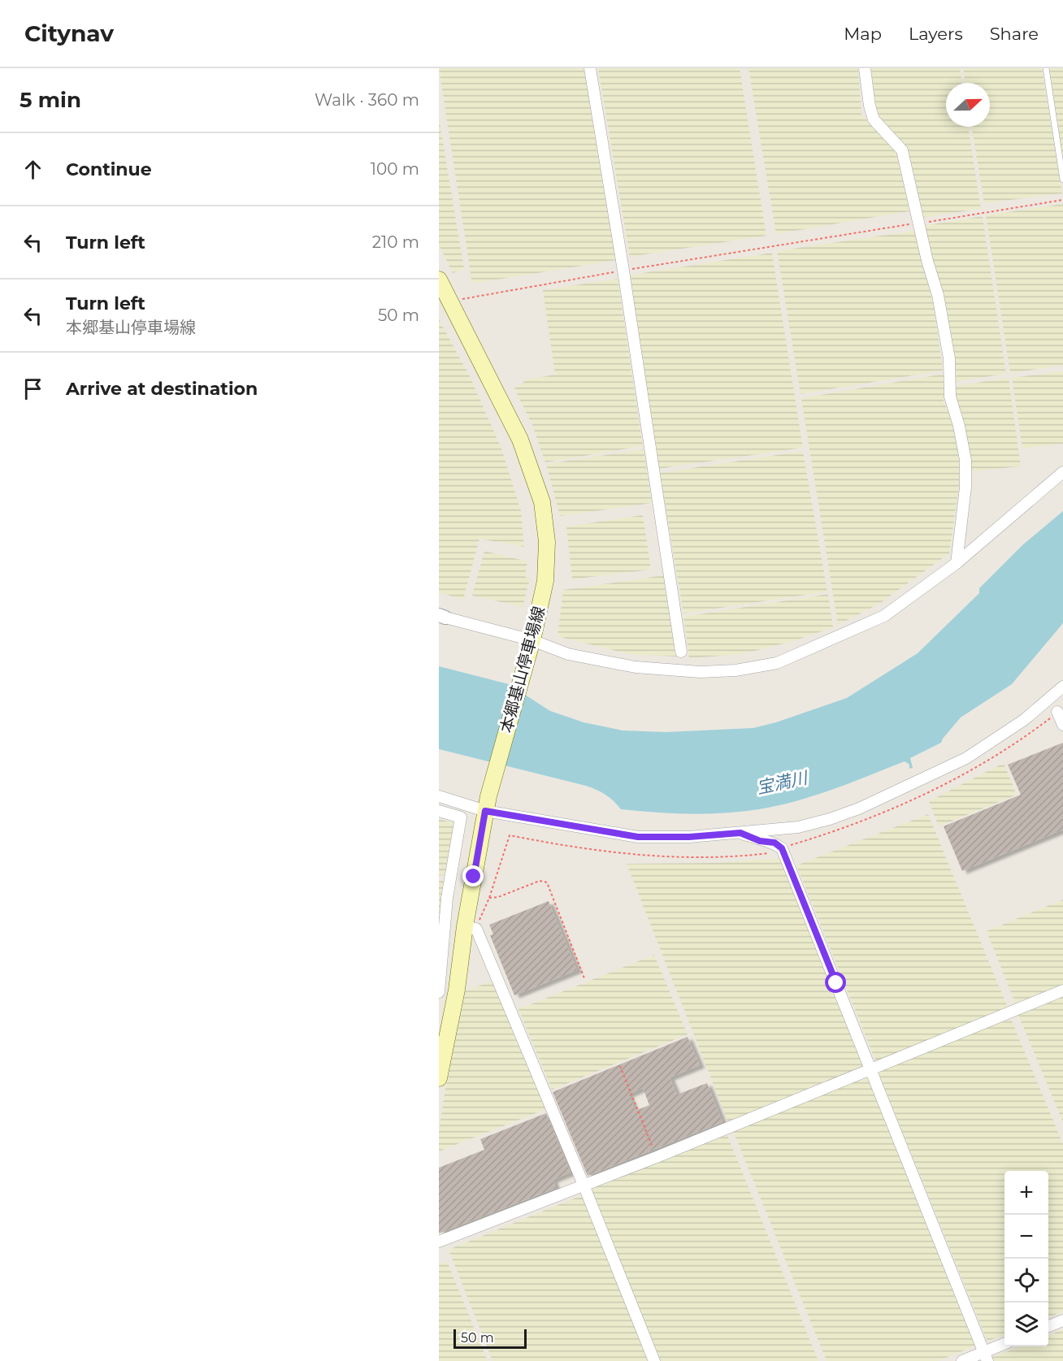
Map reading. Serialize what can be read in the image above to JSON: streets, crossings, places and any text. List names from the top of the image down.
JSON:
{
  "streets": {
    "main road": ["本郷基山停車場線"]
  },
  "water": ["宝満川"],
  "scale_bar": "50 m",
  "north": "right",
  "page": {
    "header": "Citynav",
    "nav": ["Map", "Layers", "Share"],
    "heading": ["5 min", "Walk · 360 m"],
    "list": [
      ["Continue", "100 m"],
      ["Turn left", "210 m"],
      ["Turn left", "本郷基山停車場線", "50 m"],
      "Arrive at destination"
    ],
    "map_buttons": ["+", "−"],
    "scale": "50 m"
  }
}
